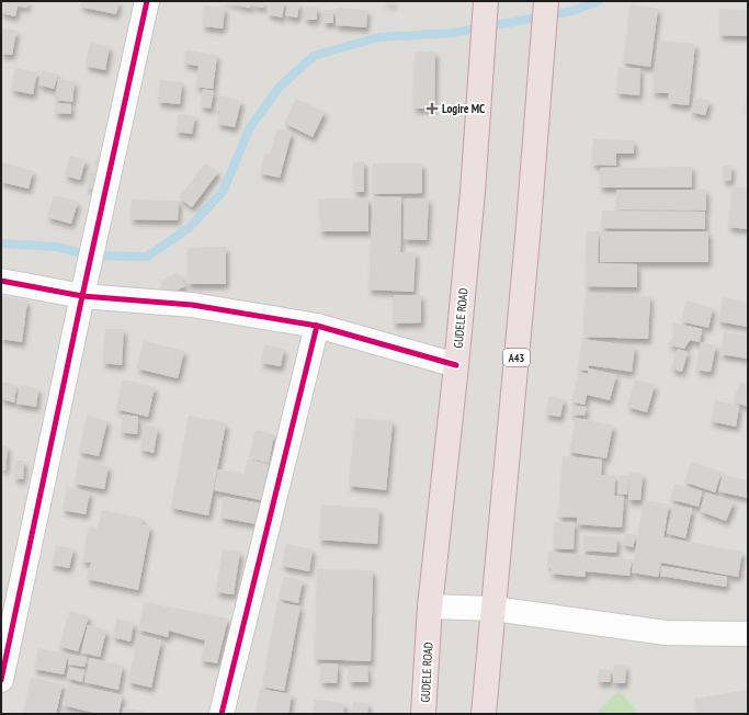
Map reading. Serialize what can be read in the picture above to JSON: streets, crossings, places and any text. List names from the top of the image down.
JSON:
{
  "streets": {
    "highway": ["GUDELE ROAD", "A43"]
  },
  "places": {
    "health": ["Logire MC"]
  }
}
